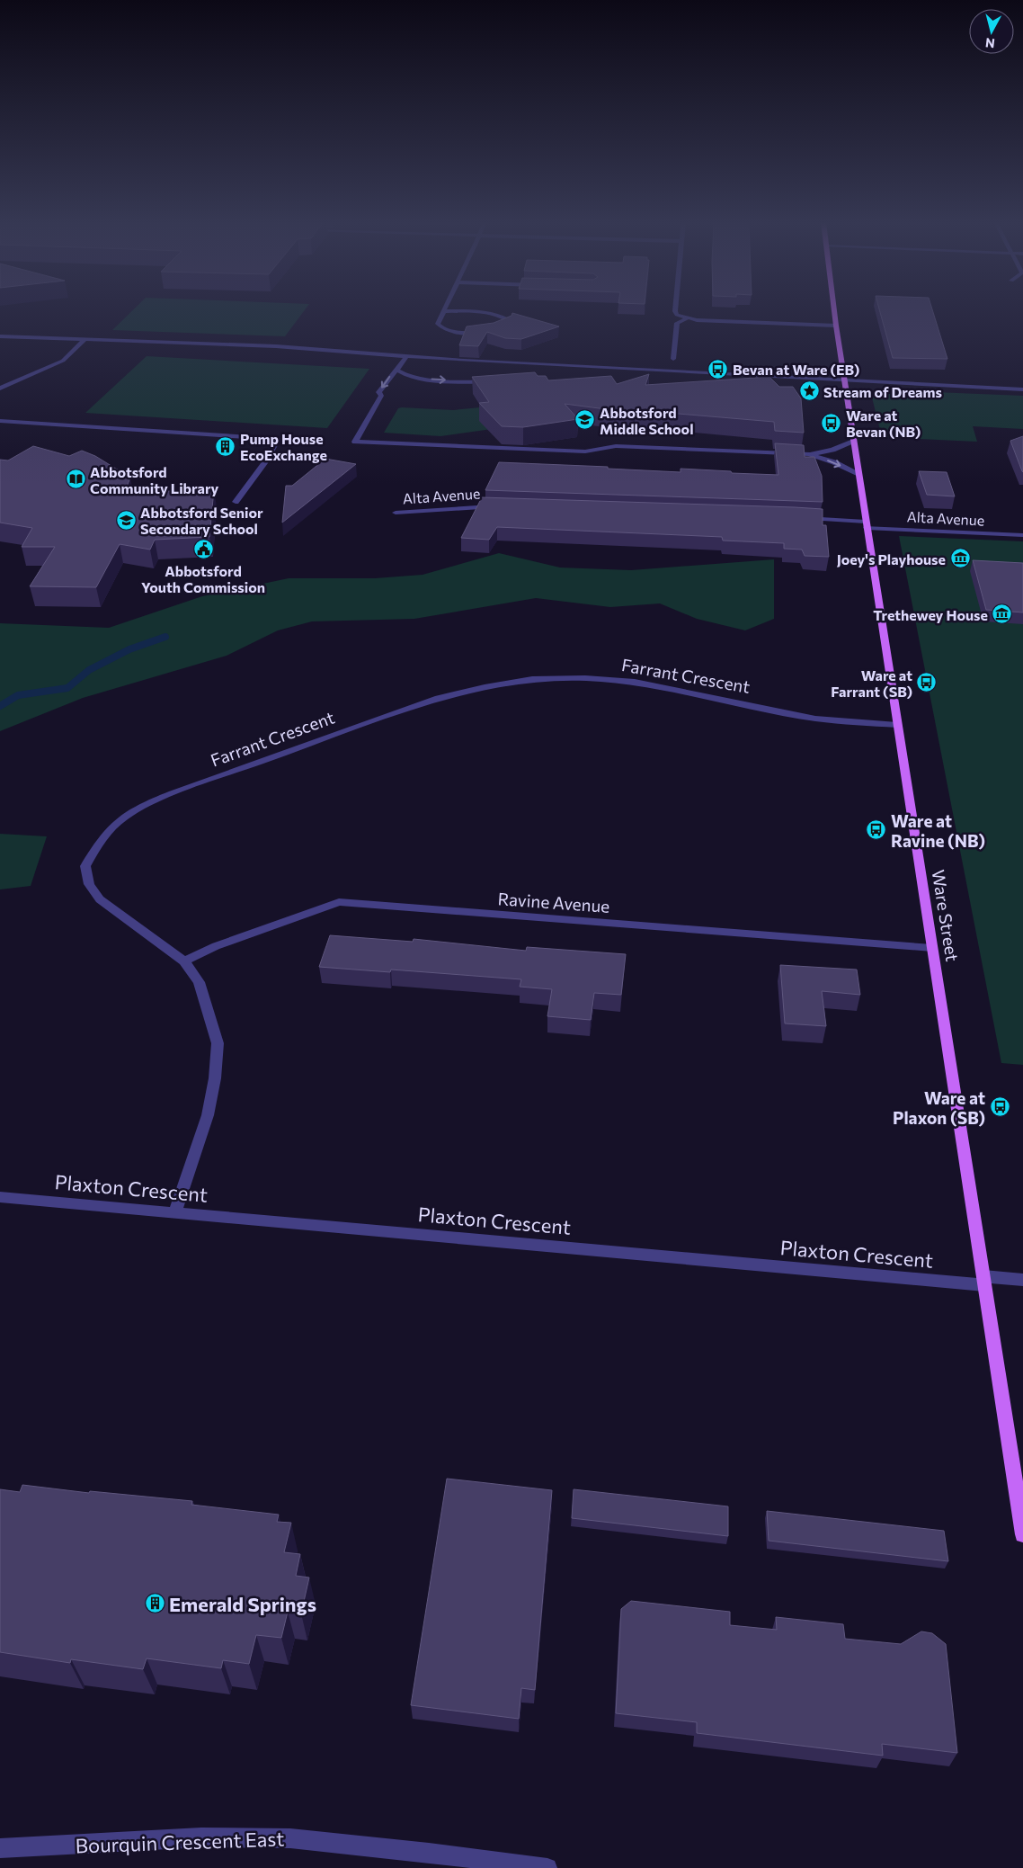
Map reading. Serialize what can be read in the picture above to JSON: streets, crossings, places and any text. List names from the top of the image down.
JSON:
{
  "streets": {
    "main road": ["Ware Street"],
    "street": [
      "Alta Avenue",
      "Farrant Crescent",
      "Ravine Avenue",
      "Plaxton Crescent",
      "Bourquin Crescent East"
    ]
  },
  "crossings": [
    ["Alta Avenue", "Ware Street"],
    ["Farrant Crescent", "Ravine Avenue"],
    ["Farrant Crescent", "Ware Street"],
    ["Farrant Crescent", "Plaxton Crescent"],
    ["Ravine Avenue", "Ware Street"],
    ["Ware Street", "Plaxton Crescent"]
  ],
  "places": {
    "bus stop": [
      "Bevan at Ware (EB)",
      "Ware at Bevan (NB)",
      "Ware at Farrant (SB)",
      "Ware at Ravine (NB)",
      "Ware at Plaxon (SB)"
    ],
    "place": ["Stream of Dreams"],
    "school or university": ["Abbotsford Middle School", "Abbotsford Senior Secondary School"],
    "building": ["Pump House EcoExchange", "Emerald Springs"],
    "library": ["Abbotsford Community Library"],
    "public building": ["Abbotsford Youth Commission"],
    "museum": ["Joey's Playhouse", "Trethewey House"]
  },
  "north": "bottom"
}
